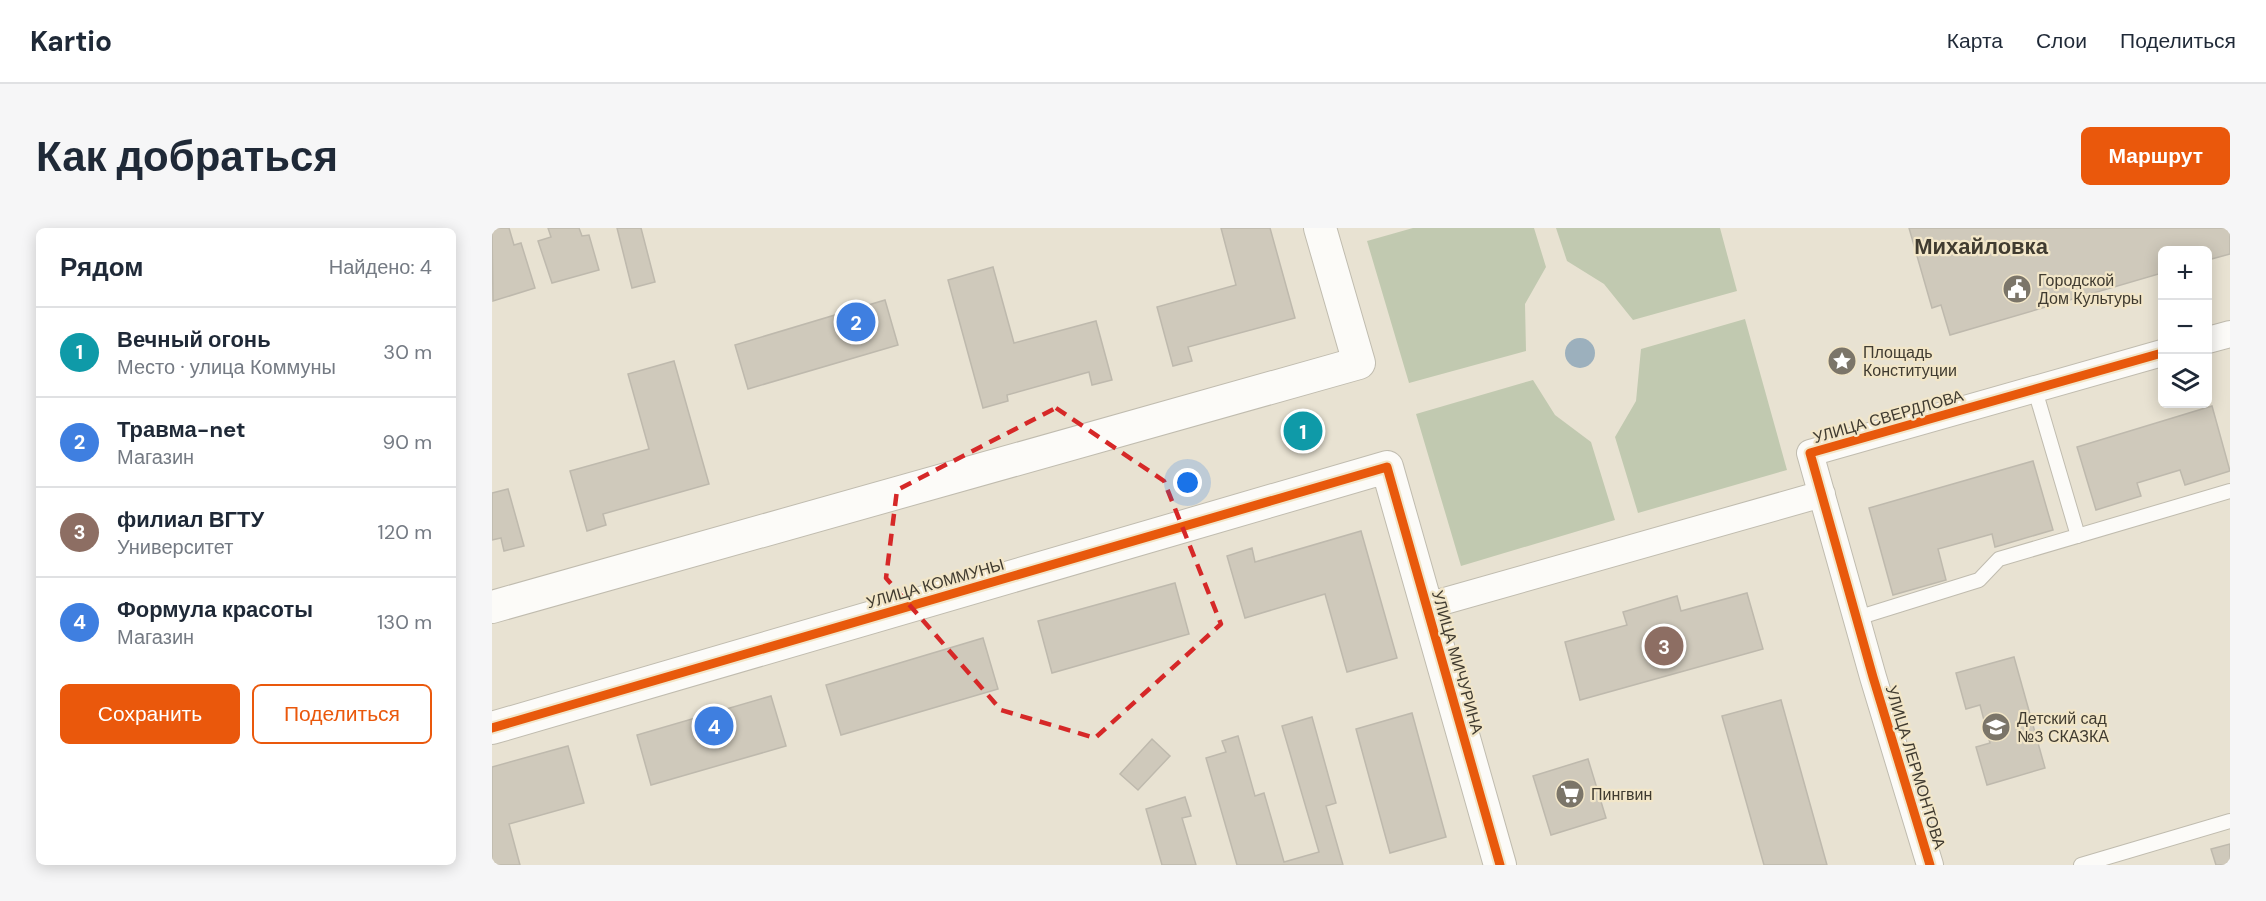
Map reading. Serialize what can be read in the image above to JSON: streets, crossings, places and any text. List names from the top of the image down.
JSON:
{
  "streets": {
    "street": [
      "УЛИЦА СВЕРДЛОВА",
      "УЛИЦА КОММУНЫ",
      "УЛИЦА МИЧУРИНА",
      "УЛИЦА ЛЕРМОНТОВА"
    ]
  },
  "crossings": [
    ["УЛИЦА СВЕРДЛОВА", "УЛИЦА ЛЕРМОНТОВА"],
    ["УЛИЦА КОММУНЫ", "УЛИЦА МИЧУРИНА"]
  ],
  "districts": ["Михайловка"],
  "places": {
    "public building": ["Городской Дом Культуры"],
    "place": ["Площадь Конституции"],
    "school or university": ["Детский сад №3 СКАЗКА"],
    "supermarket": ["Пингвин"]
  },
  "page": {
    "header": "Kartio",
    "nav": ["Карта", "Слои", "Поделиться"],
    "buttons": [
      "Маршрут",
      ["Сохранить", "Поделиться"]
    ],
    "title": "Как добраться",
    "heading": ["Рядом", "Найдено: 4"],
    "map_buttons": ["+", "−"],
    "pins": [
      "2",
      "1",
      "3",
      "4"
    ],
    "list": [
      {
        "mark": "1",
        "name": "Вечный огонь",
        "note": "Место · улица Коммуны",
        "value": "30 m"
      },
      {
        "mark": "2",
        "name": "Травма-net",
        "note": "Магазин",
        "value": "90 m"
      },
      {
        "mark": "3",
        "name": "филиал ВГТУ",
        "note": "Университет",
        "value": "120 m"
      },
      {
        "mark": "4",
        "name": "Формула красоты",
        "note": "Магазин",
        "value": "130 m"
      }
    ]
  }
}
